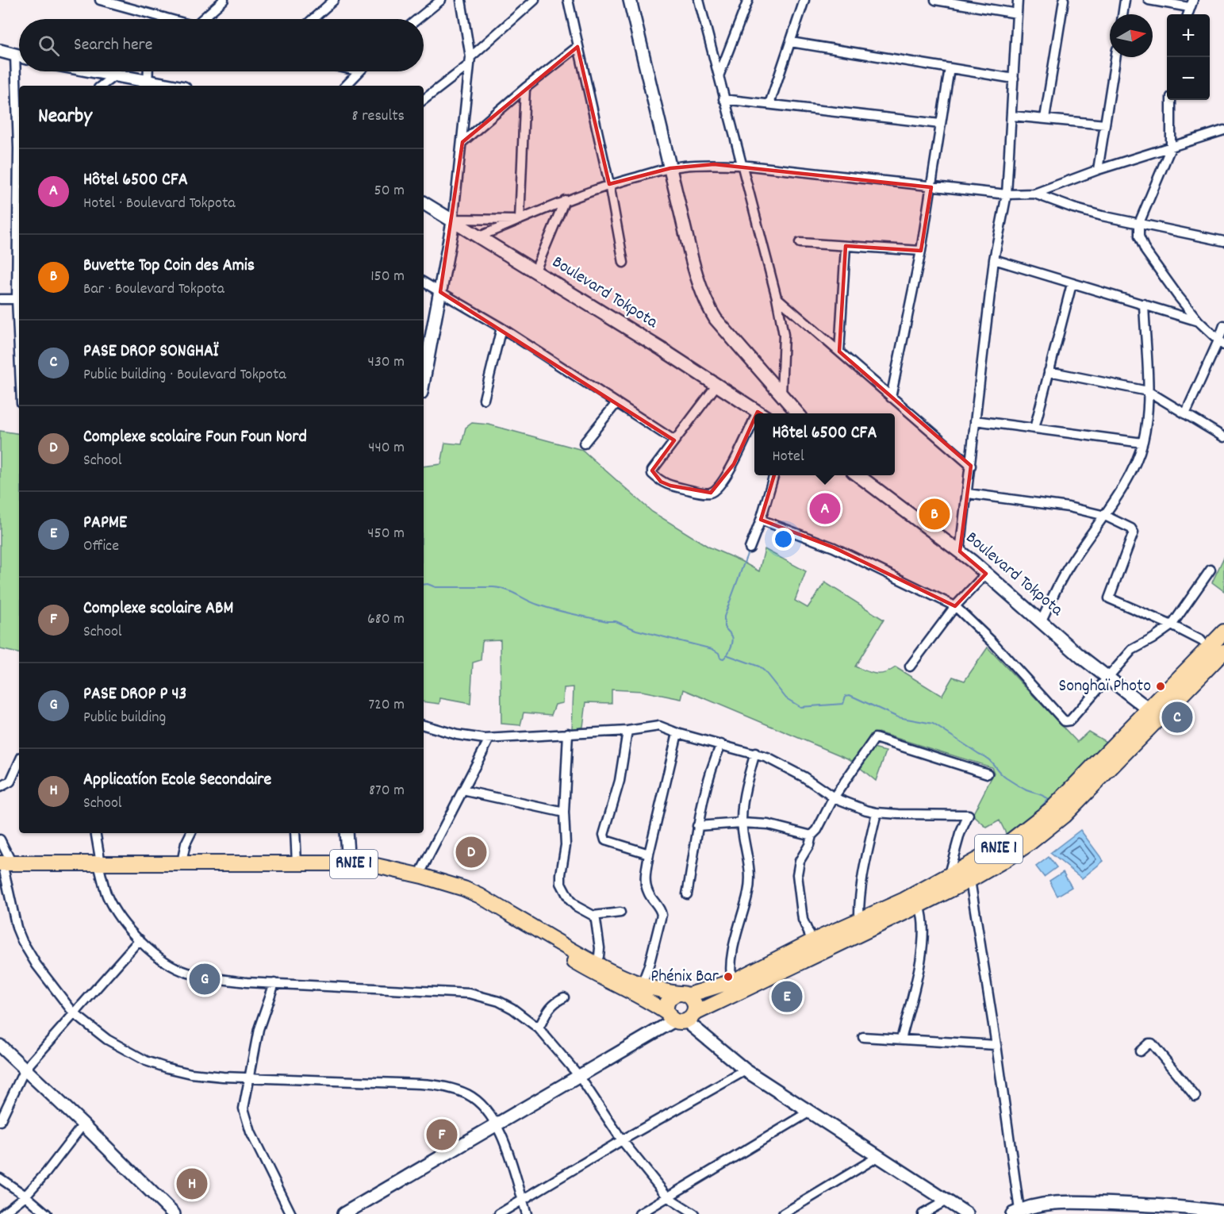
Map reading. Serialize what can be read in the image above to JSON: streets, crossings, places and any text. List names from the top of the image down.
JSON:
{
  "streets": {
    "highway": ["RNIE 1"],
    "street": ["Boulevard Tokpota"]
  },
  "crossings": [
    ["Boulevard Tokpota", "RNIE 1"]
  ],
  "places": ["Songhaï Photo", "Phénix Bar"],
  "north": "right",
  "page": {
    "map_buttons": ["+", "−"],
    "search": "Search here",
    "heading": ["Nearby", "8 results"],
    "list": [
      {
        "mark": "A",
        "name": "Hôtel 6500 CFA",
        "note": "Hotel · Boulevard Tokpota",
        "value": "50 m"
      },
      {
        "mark": "B",
        "name": "Buvette Top Coin des Amis",
        "note": "Bar · Boulevard Tokpota",
        "value": "150 m"
      },
      {
        "mark": "C",
        "name": "PASE DROP SONGHAÏ",
        "note": "Public building · Boulevard Tokpota",
        "value": "430 m"
      },
      {
        "mark": "D",
        "name": "Complexe scolaire Foun Foun Nord",
        "note": "School",
        "value": "440 m"
      },
      {
        "mark": "E",
        "name": "PAPME",
        "note": "Office",
        "value": "450 m"
      },
      {
        "mark": "F",
        "name": "Complexe scolaire ABM",
        "note": "School",
        "value": "680 m"
      },
      {
        "mark": "G",
        "name": "PASE DROP P 43",
        "note": "Public building",
        "value": "720 m"
      },
      {
        "mark": "H",
        "name": "Applicatíon Ecole Secondaire",
        "note": "School",
        "value": "870 m"
      }
    ],
    "popup": ["Hôtel 6500 CFA", "Hotel"],
    "pins": [
      "A",
      "B",
      "C",
      "D",
      "G",
      "E",
      "F",
      "H"
    ]
  }
}
